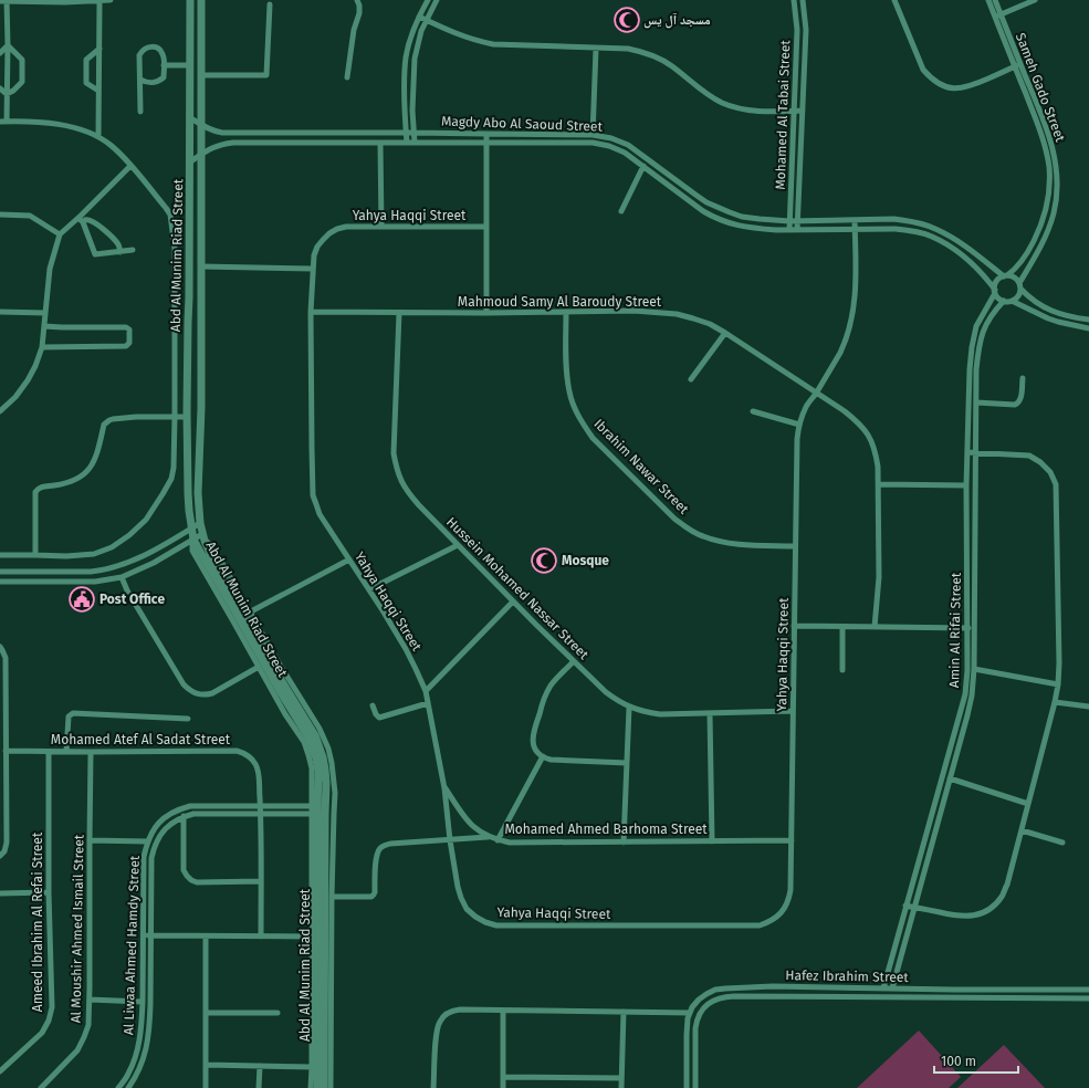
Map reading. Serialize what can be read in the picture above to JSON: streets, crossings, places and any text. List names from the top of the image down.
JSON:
{
  "streets": {
    "street": [
      "Sameh Gado Street",
      "Mohamed Al Tabai Street",
      "Magdy Abo Al Saoud Street",
      "Yahya Haqqi Street",
      "Abd Al Munim Riad Street",
      "Mahmoud Samy Al Baroudy Street",
      "Ibrahim Nawar Street",
      "Hussein Mohamed Nassar Street",
      "Amin Al Rifai Street",
      "Mohamed Atef Al Sadat Street",
      "Mohamed Ahmed Barhoma Street",
      "Ameed Ibrahim Al Refai Street",
      "Al Moushir Ahmed Ismail Street",
      "Al Liwaa Ahmed Hamdy Street",
      "Hafez Ibrahim Street"
    ]
  },
  "crossings": [
    ["Sameh Gado Street", "Magdy Abo Al Saoud Street"],
    ["Sameh Gado Street", "Amin Al Rifai Street"],
    ["Mohamed Al Tabai Street", "Magdy Abo Al Saoud Street"],
    ["Magdy Abo Al Saoud Street", "Yahya Haqqi Street"],
    ["Magdy Abo Al Saoud Street", "Abd Al Munim Riad Street"],
    ["Magdy Abo Al Saoud Street", "Amin Al Rifai Street"],
    ["Yahya Haqqi Street", "Mahmoud Samy Al Baroudy Street"],
    ["Yahya Haqqi Street", "Ibrahim Nawar Street"],
    ["Yahya Haqqi Street", "Hussein Mohamed Nassar Street"],
    ["Yahya Haqqi Street", "Mohamed Ahmed Barhoma Street"],
    ["Abd Al Munim Riad Street", "Al Liwaa Ahmed Hamdy Street"],
    ["Mahmoud Samy Al Baroudy Street", "Ibrahim Nawar Street"],
    ["Mahmoud Samy Al Baroudy Street", "Hussein Mohamed Nassar Street"],
    ["Amin Al Rifai Street", "Hafez Ibrahim Street"],
    ["Mohamed Atef Al Sadat Street", "Ameed Ibrahim Al Refai Street"],
    ["Mohamed Atef Al Sadat Street", "Al Moushir Ahmed Ismail Street"],
    ["Mohamed Atef Al Sadat Street", "Al Liwaa Ahmed Hamdy Street"]
  ],
  "places": {
    "mosque": ["مسجد آل يس", "Mosque"],
    "public building": ["Post Office"]
  },
  "scale_bar": "100 m"
}
